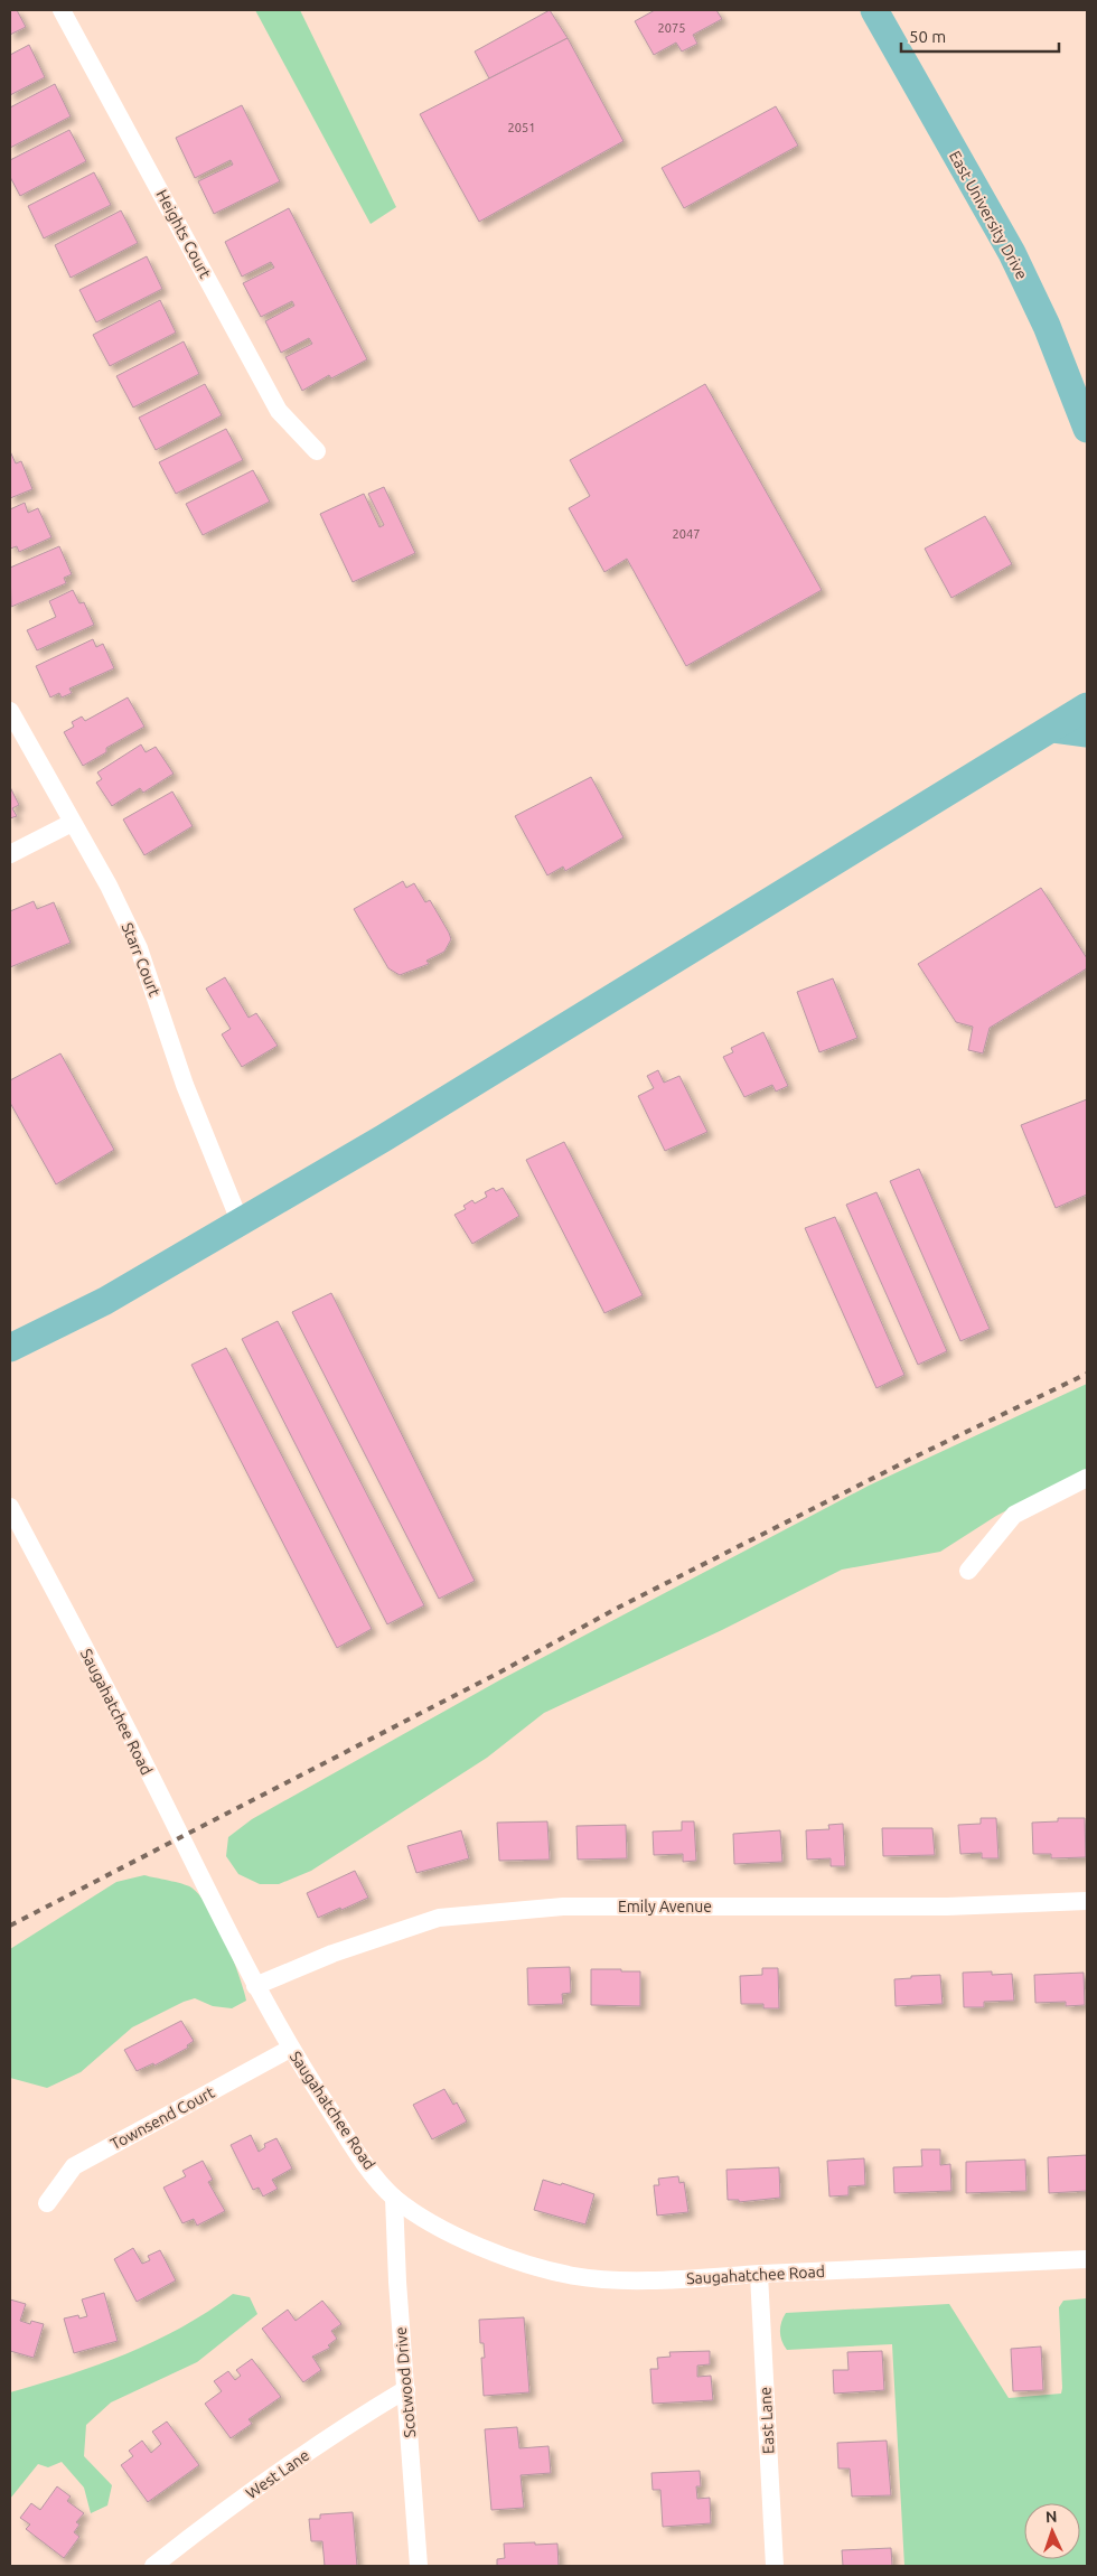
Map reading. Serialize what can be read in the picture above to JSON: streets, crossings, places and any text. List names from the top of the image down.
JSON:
{
  "streets": {
    "main road": ["East University Drive"],
    "street": [
      "Heights Court",
      "Starr Court",
      "Saugahatchee Road",
      "Emily Avenue",
      "Townsend Court",
      "Scotwood Drive",
      "East Lane",
      "West Lane"
    ]
  },
  "crossings": [
    ["Saugahatchee Road", "Emily Avenue"],
    ["Saugahatchee Road", "Townsend Court"],
    ["Saugahatchee Road", "Scotwood Drive"],
    ["Saugahatchee Road", "East Lane"],
    ["Scotwood Drive", "West Lane"]
  ],
  "house_numbers": ["2075", "2051", "2047"],
  "scale_bar": "50 m",
  "north": "top"
}
